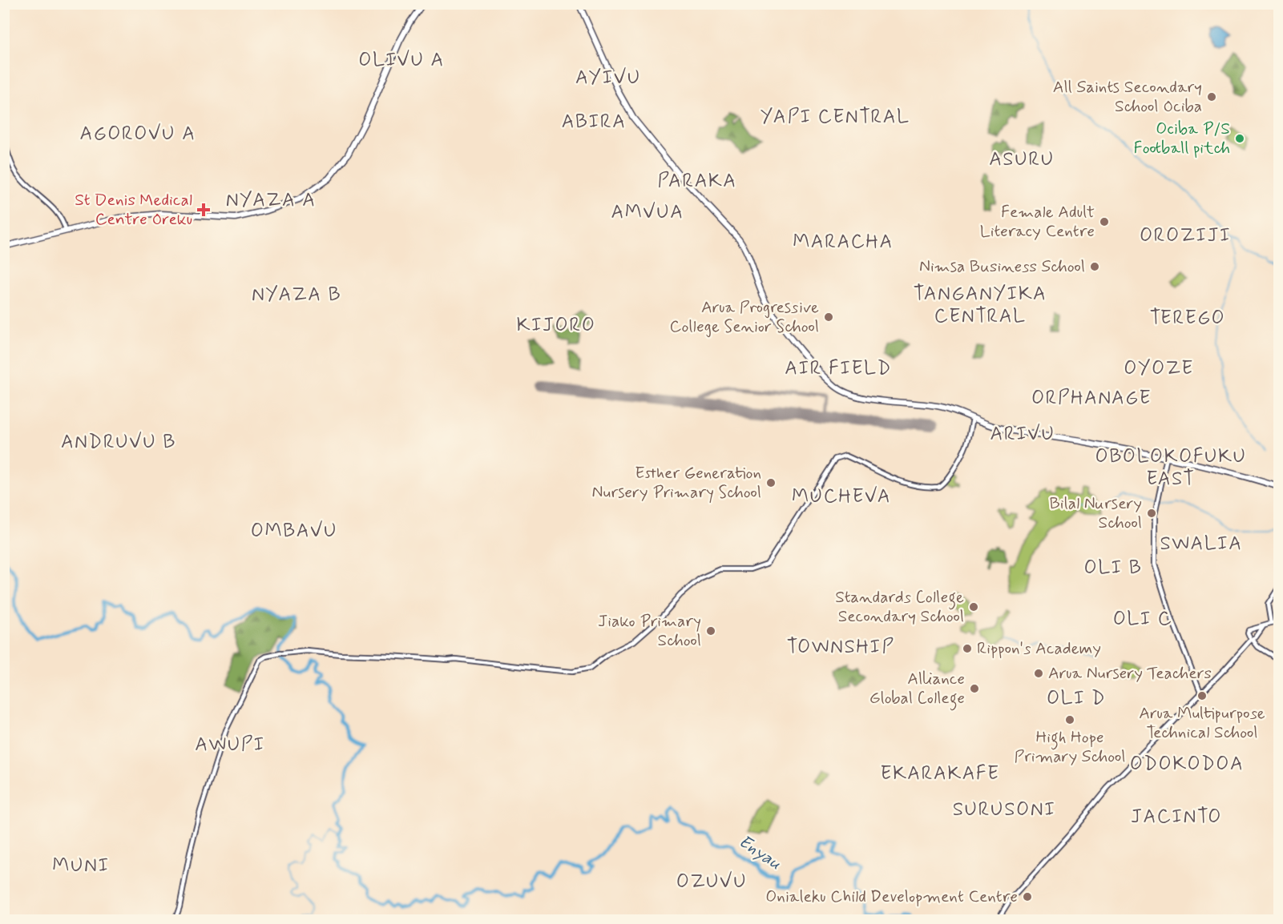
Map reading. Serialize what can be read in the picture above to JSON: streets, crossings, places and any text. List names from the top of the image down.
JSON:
{
  "districts": [
    "OLIVU A",
    "AYIVU",
    "YAPI CENTRAL",
    "ABIRA",
    "AGOROVU A",
    "ASURU",
    "PARAKA",
    "NYAZA A",
    "AMVUA",
    "OROZIJI",
    "MARACHA",
    "TANGANYIKA CENTRAL",
    "NYAZA B",
    "TEREGO",
    "KIJORO",
    "AIR FIELD",
    "OYOZE",
    "ORPHANAGE",
    "ARIVU",
    "ANDRUVU B",
    "OBOLOKOFUKU EAST",
    "MUCHEVA",
    "OMBAVU",
    "SWALIA",
    "OLI B",
    "OLI C",
    "TOWNSHIP",
    "OLI D",
    "AWUPI",
    "ODOKODOA",
    "EKARAKAFE",
    "SURUSONI",
    "JACINTO",
    "MUNI",
    "OZUVU"
  ],
  "water": ["Enyau"],
  "places": {
    "other": [
      "All Saints Secondary School Ociba",
      "Ociba P/S Football pitch",
      "Female Adult Literacy Centre",
      "Nimsa Business School",
      "Arua Progressive College Senior School",
      "Esther Generation Nursery Primary School",
      "Bilal Nursery School",
      "Standards College Secondary School",
      "Jiako Primary School",
      "Rippon's Academy",
      "Arua Nursery Teachers",
      "Alliance Global College",
      "Arua Multipurpose Technical School",
      "High Hope Primary School",
      "Onialeku Child Development Centre"
    ],
    "health": ["St Denis Medical Centre Oreku"]
  }
}
